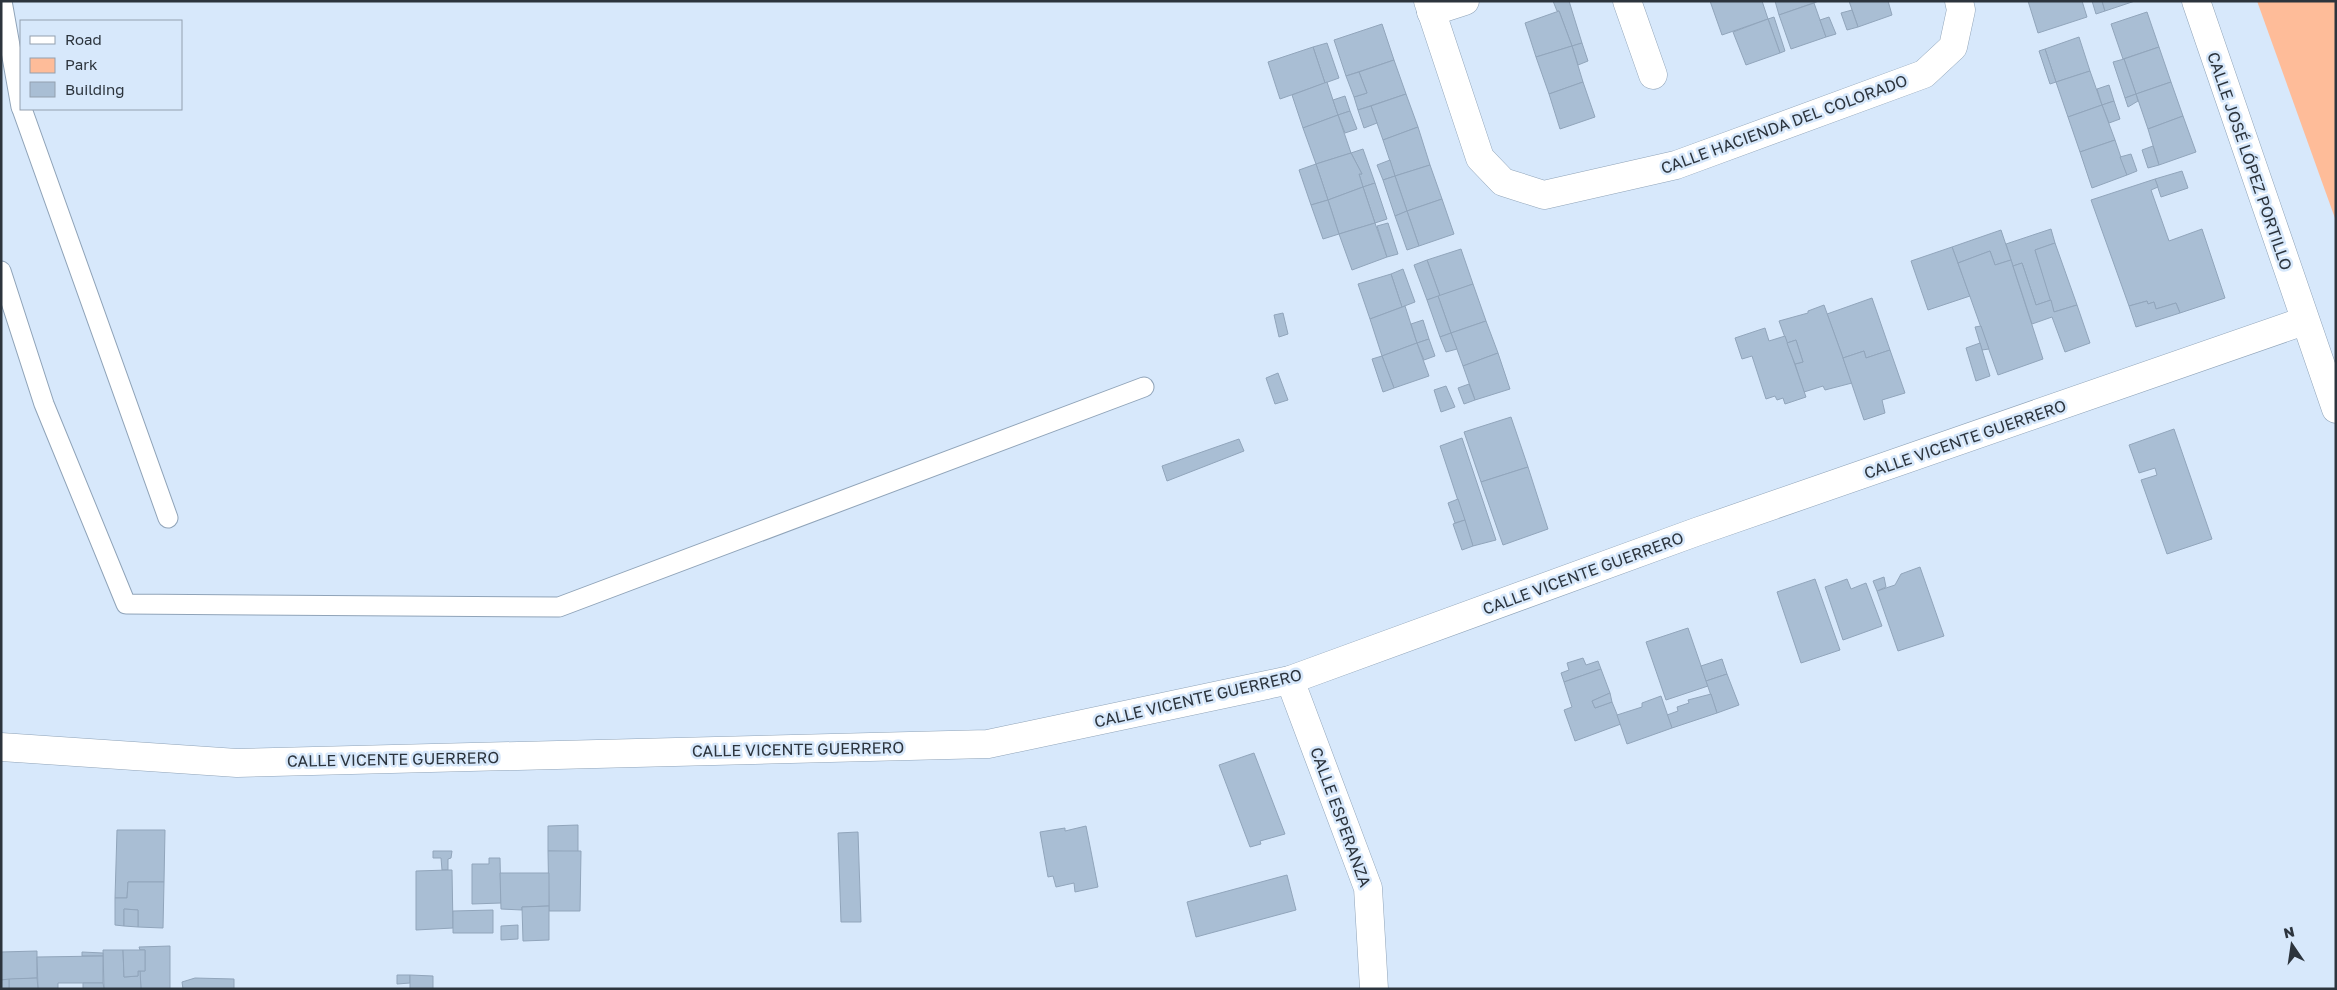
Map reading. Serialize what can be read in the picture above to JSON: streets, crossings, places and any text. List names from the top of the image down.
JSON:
{
  "streets": {
    "street": [
      "CALLE HACIENDA DEL COLORADO",
      "CALLE JOSÉ LÓPEZ PORTILLO",
      "CALLE VICENTE GUERRERO",
      "CALLE ESPERANZA"
    ]
  },
  "crossings": [
    ["CALLE JOSÉ LÓPEZ PORTILLO", "CALLE VICENTE GUERRERO"],
    ["CALLE VICENTE GUERRERO", "CALLE ESPERANZA"]
  ],
  "legend": ["Road", "Park", "Building"],
  "north": "top"
}
